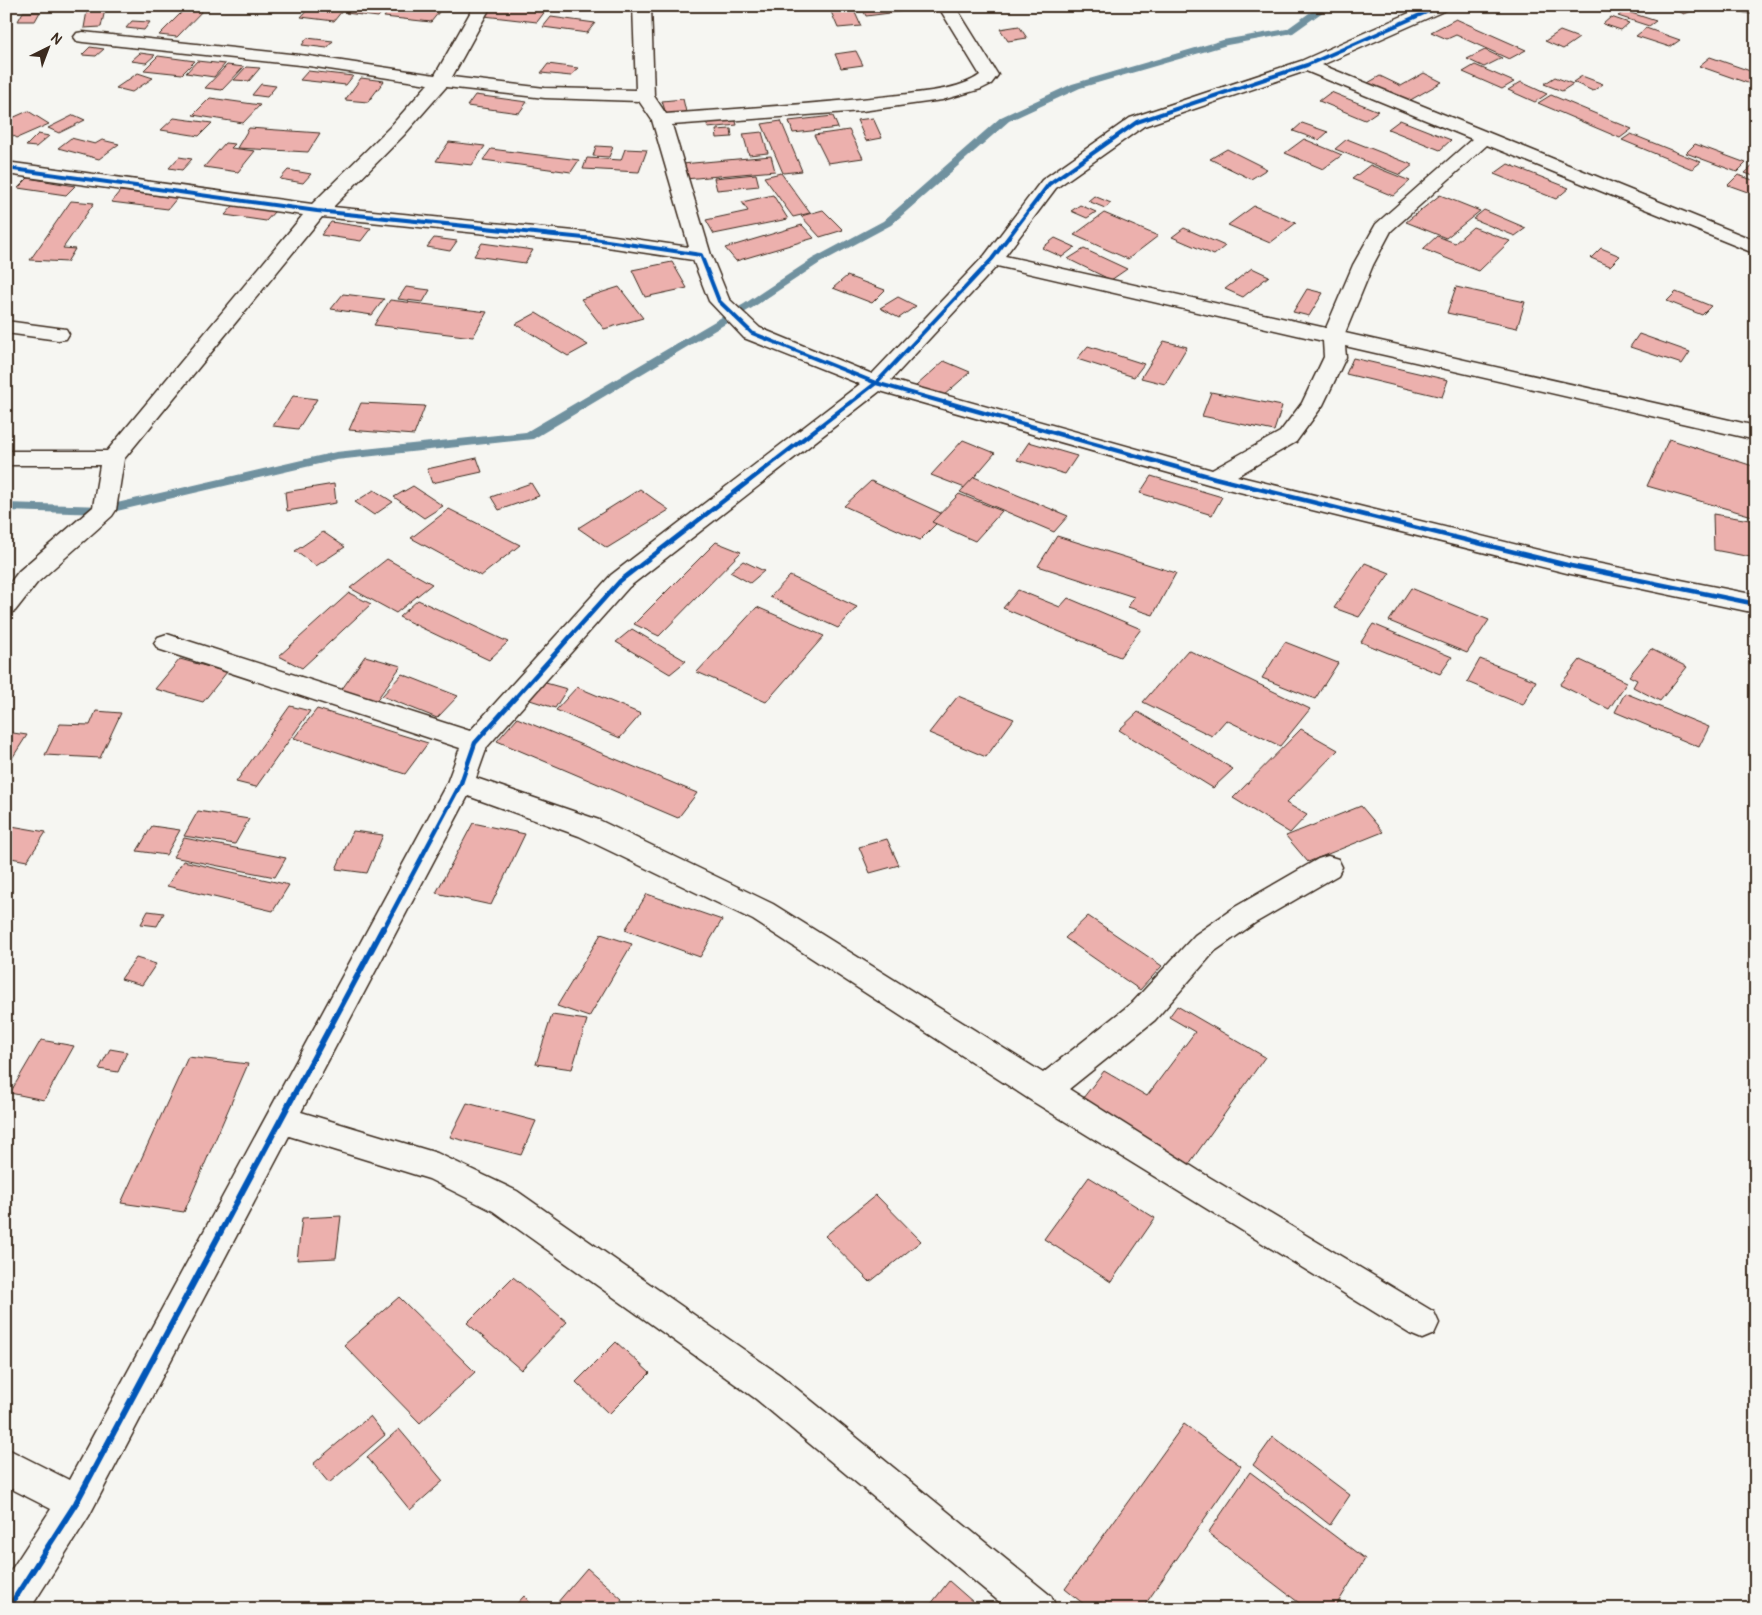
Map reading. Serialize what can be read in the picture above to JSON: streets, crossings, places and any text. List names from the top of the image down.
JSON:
{
  "north": "top right"
}
